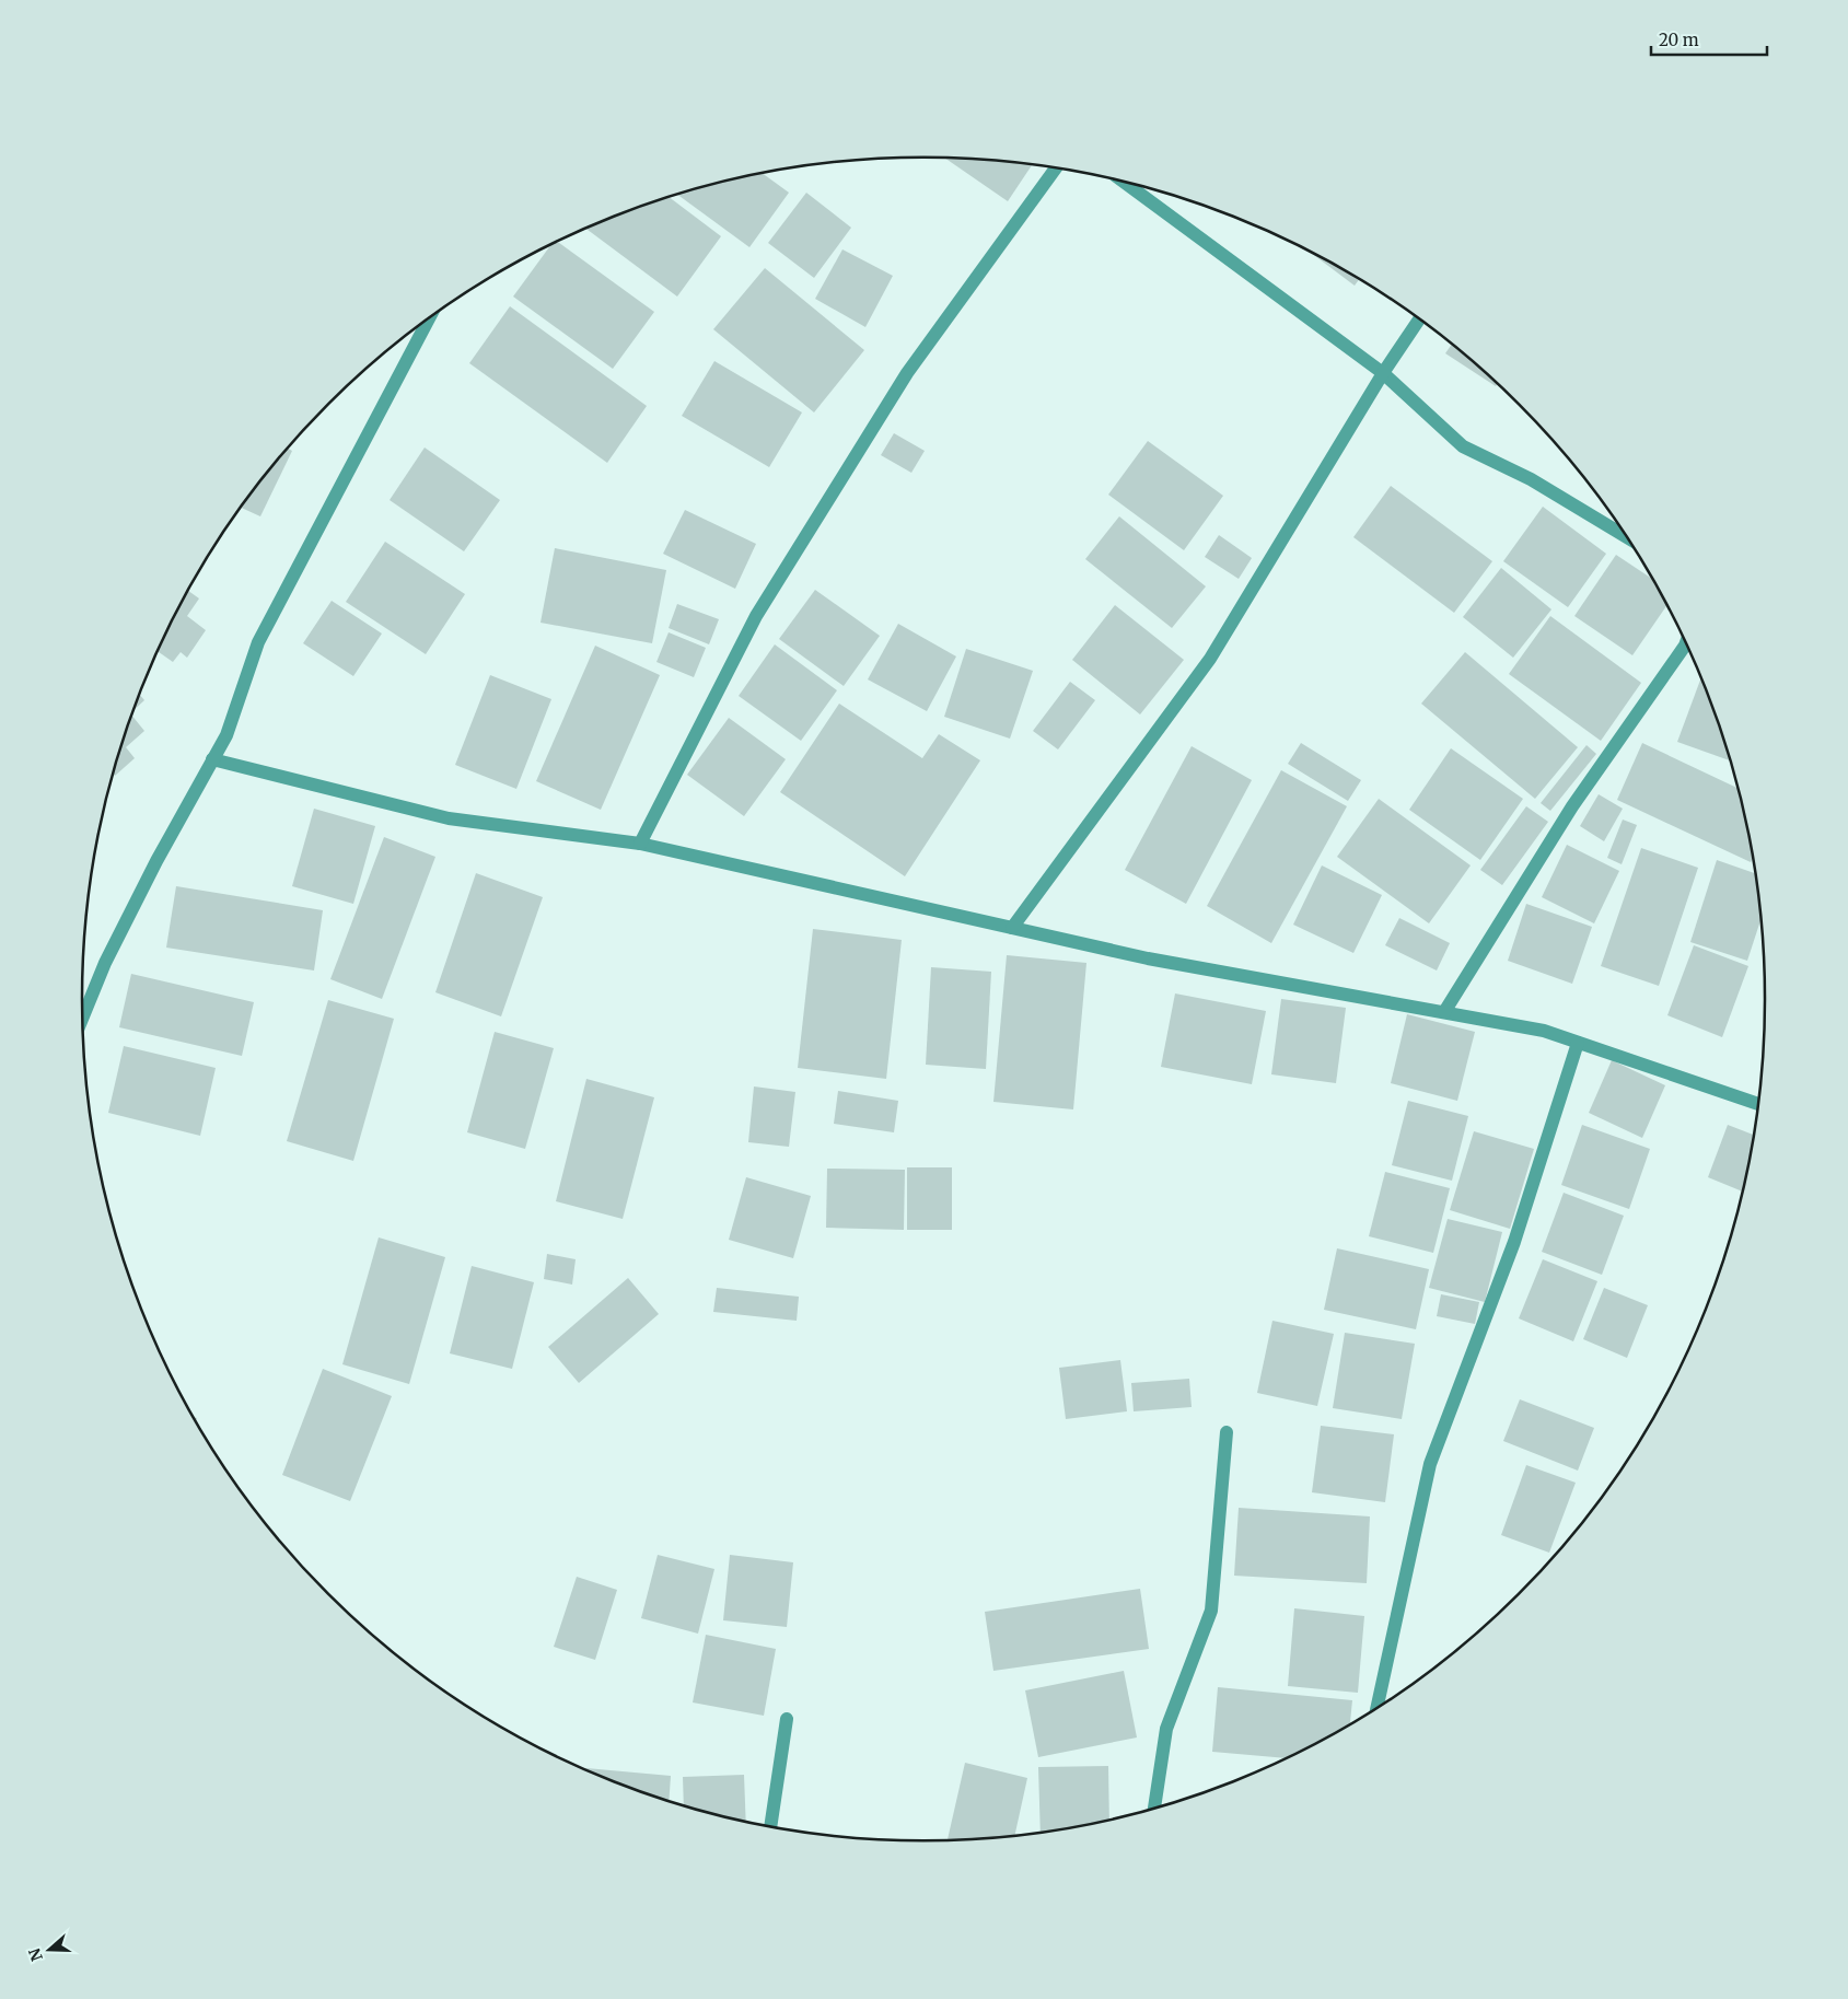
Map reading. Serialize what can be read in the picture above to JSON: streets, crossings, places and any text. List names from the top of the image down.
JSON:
{
  "scale_bar": "20 m",
  "north": "left"
}
